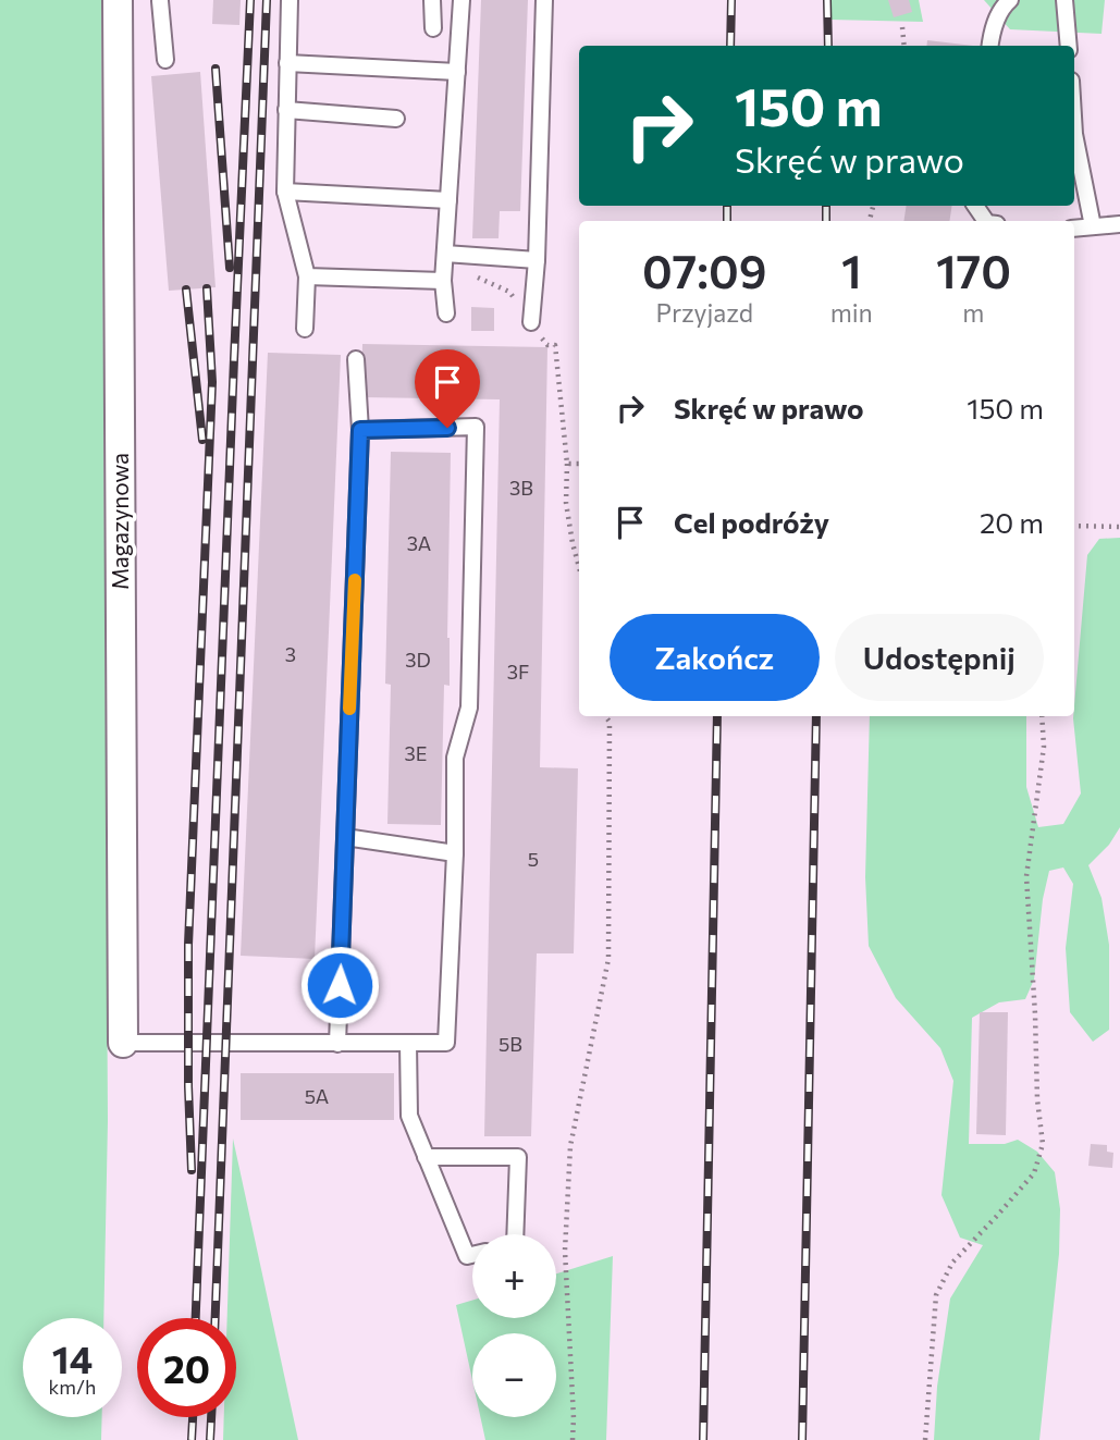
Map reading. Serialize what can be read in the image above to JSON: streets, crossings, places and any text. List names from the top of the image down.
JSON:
{
  "streets": {
    "street": ["Magazynowa"]
  },
  "house_numbers": [
    "3B",
    "3A",
    "3",
    "3D",
    "3F",
    "3E",
    "5",
    "5B",
    "5A"
  ],
  "page": {
    "turn": ["150 m", "Skręć w prawo"],
    "eta": [
      "07:09",
      "Przyjazd",
      "1",
      "min",
      "170",
      "m"
    ],
    "list": [
      {
        "name": "Skręć w prawo",
        "value": "150 m"
      },
      {
        "name": "Cel podróży",
        "value": "20 m"
      }
    ],
    "buttons": ["Zakończ", "Udostępnij"],
    "map_buttons": ["+", "−"],
    "speed": "14 km/h",
    "limit": "20"
  }
}
